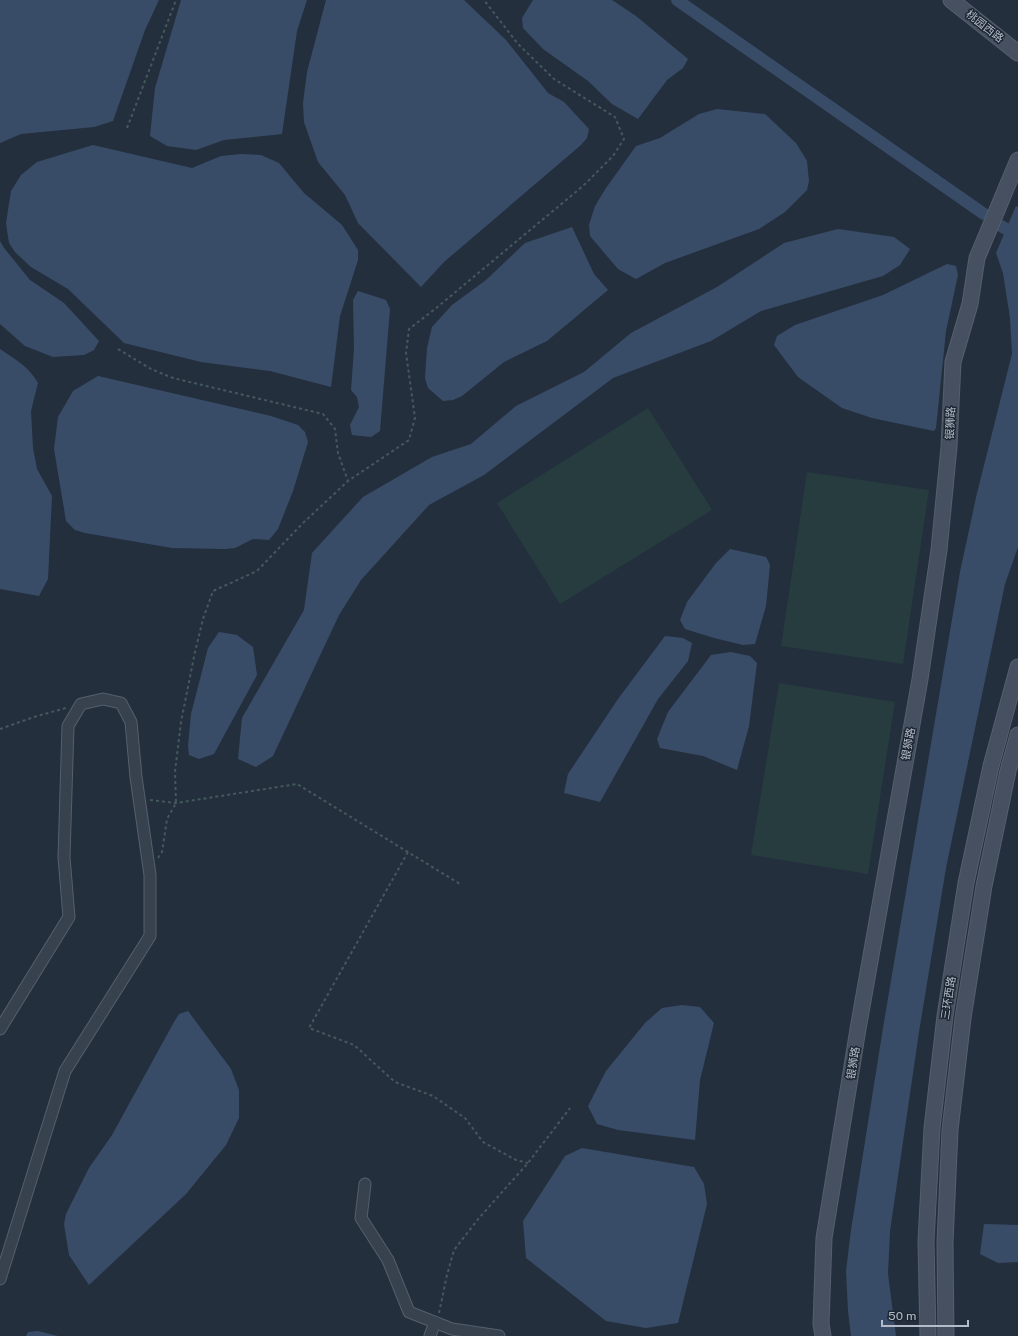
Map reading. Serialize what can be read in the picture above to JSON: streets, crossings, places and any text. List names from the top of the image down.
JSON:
{
  "streets": {
    "main road": ["桃园西路", "银狮路", "三环西路"]
  },
  "scale_bar": "50 m"
}
